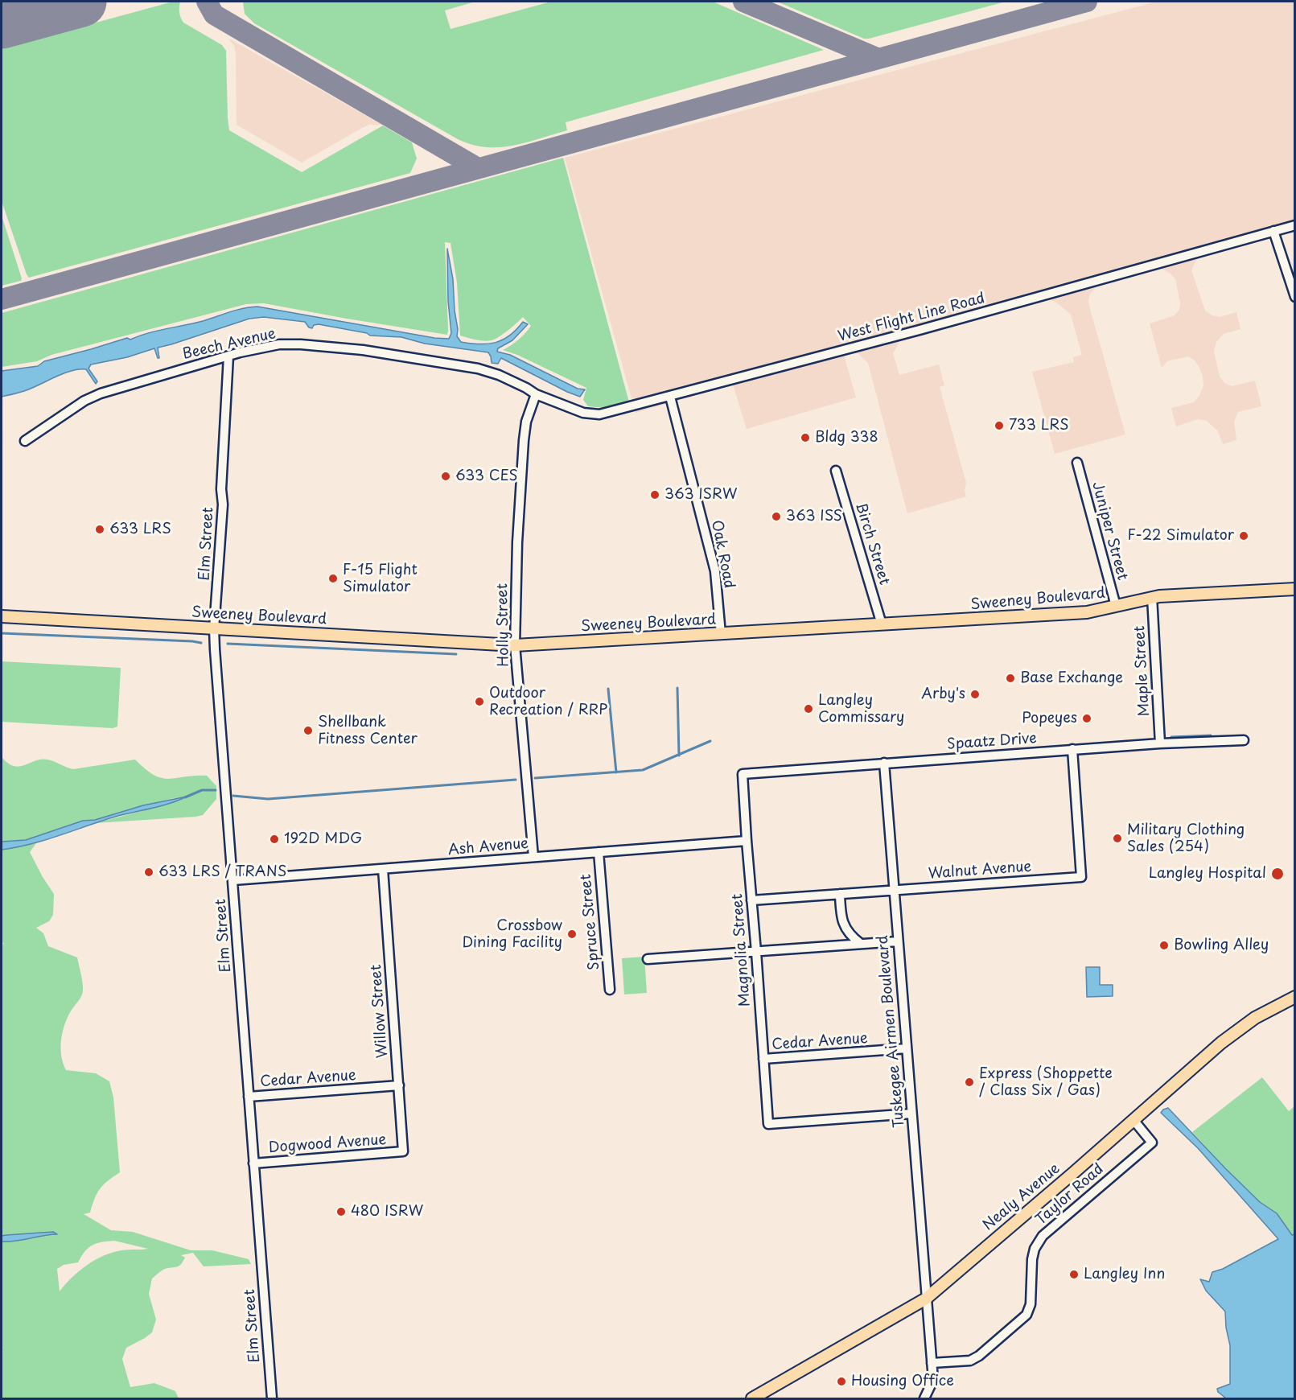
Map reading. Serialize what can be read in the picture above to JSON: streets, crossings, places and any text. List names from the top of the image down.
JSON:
{
  "streets": {
    "main road": ["Sweeney Boulevard", "Nealy Avenue"],
    "street": [
      "West Flight Line Road",
      "Beech Avenue",
      "Juniper Street",
      "Elm Street",
      "Birch Street",
      "Oak Road",
      "Holly Street",
      "Maple Street",
      "Spaatz Drive",
      "Ash Avenue",
      "Walnut Avenue",
      "Spruce Street",
      "Magnolia Street",
      "Willow Street",
      "Tuskegee Airmen Boulevard",
      "Cedar Avenue",
      "Dogwood Avenue",
      "Taylor Road"
    ]
  },
  "crossings": [
    ["West Flight Line Road", "Beech Avenue"],
    ["West Flight Line Road", "Oak Road"],
    ["West Flight Line Road", "Holly Street"],
    ["Beech Avenue", "Elm Street"],
    ["Beech Avenue", "Holly Street"],
    ["Juniper Street", "Sweeney Boulevard"],
    ["Elm Street", "Sweeney Boulevard"],
    ["Elm Street", "Ash Avenue"],
    ["Elm Street", "Cedar Avenue"],
    ["Elm Street", "Dogwood Avenue"],
    ["Birch Street", "Sweeney Boulevard"],
    ["Oak Road", "Sweeney Boulevard"],
    ["Sweeney Boulevard", "Holly Street"],
    ["Sweeney Boulevard", "Maple Street"],
    ["Holly Street", "Ash Avenue"],
    ["Maple Street", "Spaatz Drive"],
    ["Spaatz Drive", "Walnut Avenue"],
    ["Spaatz Drive", "Magnolia Street"],
    ["Spaatz Drive", "Tuskegee Airmen Boulevard"],
    ["Ash Avenue", "Spruce Street"],
    ["Ash Avenue", "Magnolia Street"],
    ["Ash Avenue", "Willow Street"],
    ["Walnut Avenue", "Magnolia Street"],
    ["Walnut Avenue", "Tuskegee Airmen Boulevard"],
    ["Magnolia Street", "Tuskegee Airmen Boulevard"],
    ["Magnolia Street", "Cedar Avenue"],
    ["Willow Street", "Cedar Avenue"],
    ["Willow Street", "Dogwood Avenue"],
    ["Tuskegee Airmen Boulevard", "Cedar Avenue"],
    ["Tuskegee Airmen Boulevard", "Taylor Road"],
    ["Tuskegee Airmen Boulevard", "Nealy Avenue"],
    ["Taylor Road", "Nealy Avenue"]
  ],
  "places": [
    "733 LRS",
    "Bldg 338",
    "633 CES",
    "363 ISRW",
    "363 ISS",
    "633 LRS",
    "F-22 Simulator",
    "F-15 Flight Simulator",
    "Base Exchange",
    "Arby's",
    "Outdoor Recreation / RRP",
    "Langley Commissary",
    "Popeyes",
    "Shellbank Fitness Center",
    "Military Clothing Sales (254)",
    "192D MDG",
    "633 LRS / TRANS",
    "Langley Hospital",
    "Crossbow Dining Facility",
    "Bowling Alley",
    "Express (Shoppette / Class Six / Gas)",
    "480 ISRW",
    "Langley Inn",
    "Housing Office"
  ]
}
